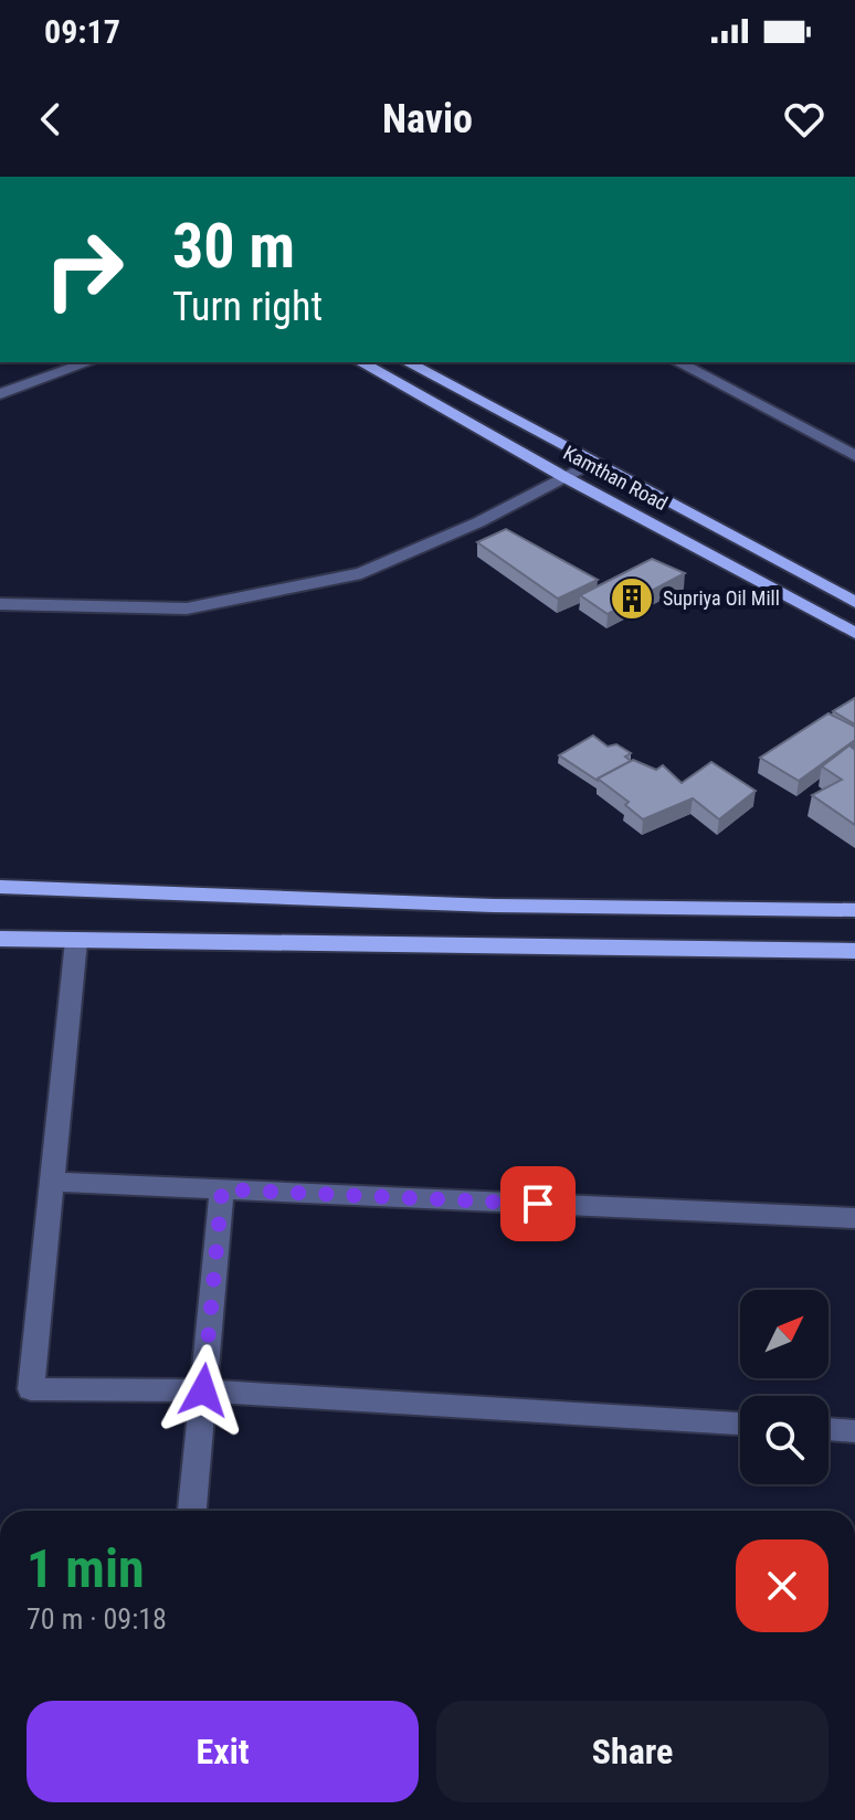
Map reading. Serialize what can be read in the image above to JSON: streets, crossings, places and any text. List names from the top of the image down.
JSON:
{
  "streets": {
    "main road": ["Kamthan Road"]
  },
  "places": {
    "building": ["Supriya Oil Mill"]
  },
  "north": "top right",
  "page": {
    "status": "09:17",
    "header": "Navio",
    "turn": ["30 m", "Turn right"],
    "heading": ["1 min", "70 m · 09:18"],
    "buttons": ["Exit", "Share"]
  }
}
